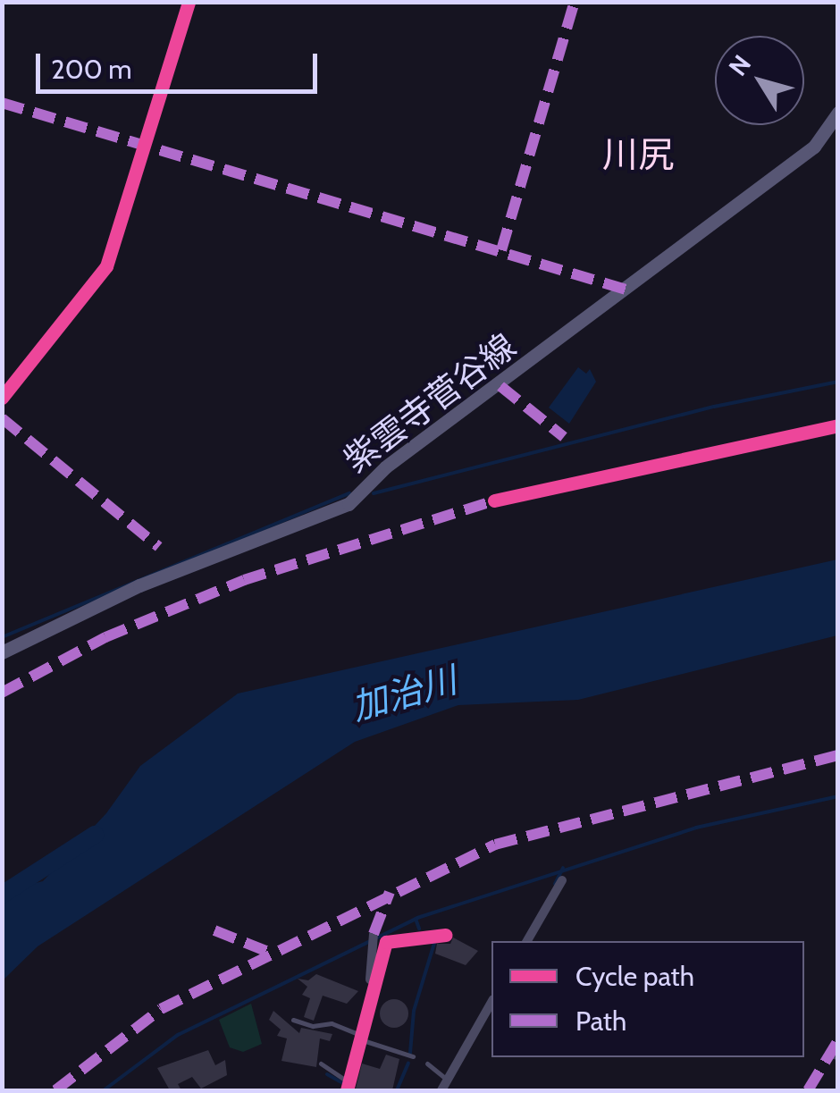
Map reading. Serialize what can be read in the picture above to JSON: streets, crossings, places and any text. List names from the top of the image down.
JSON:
{
  "streets": {
    "main road": ["紫雲寺菅谷線"]
  },
  "districts": ["川尻"],
  "water": ["加治川"],
  "legend": ["Cycle path", "Path"],
  "scale_bar": "200 m",
  "north": "top left"
}
